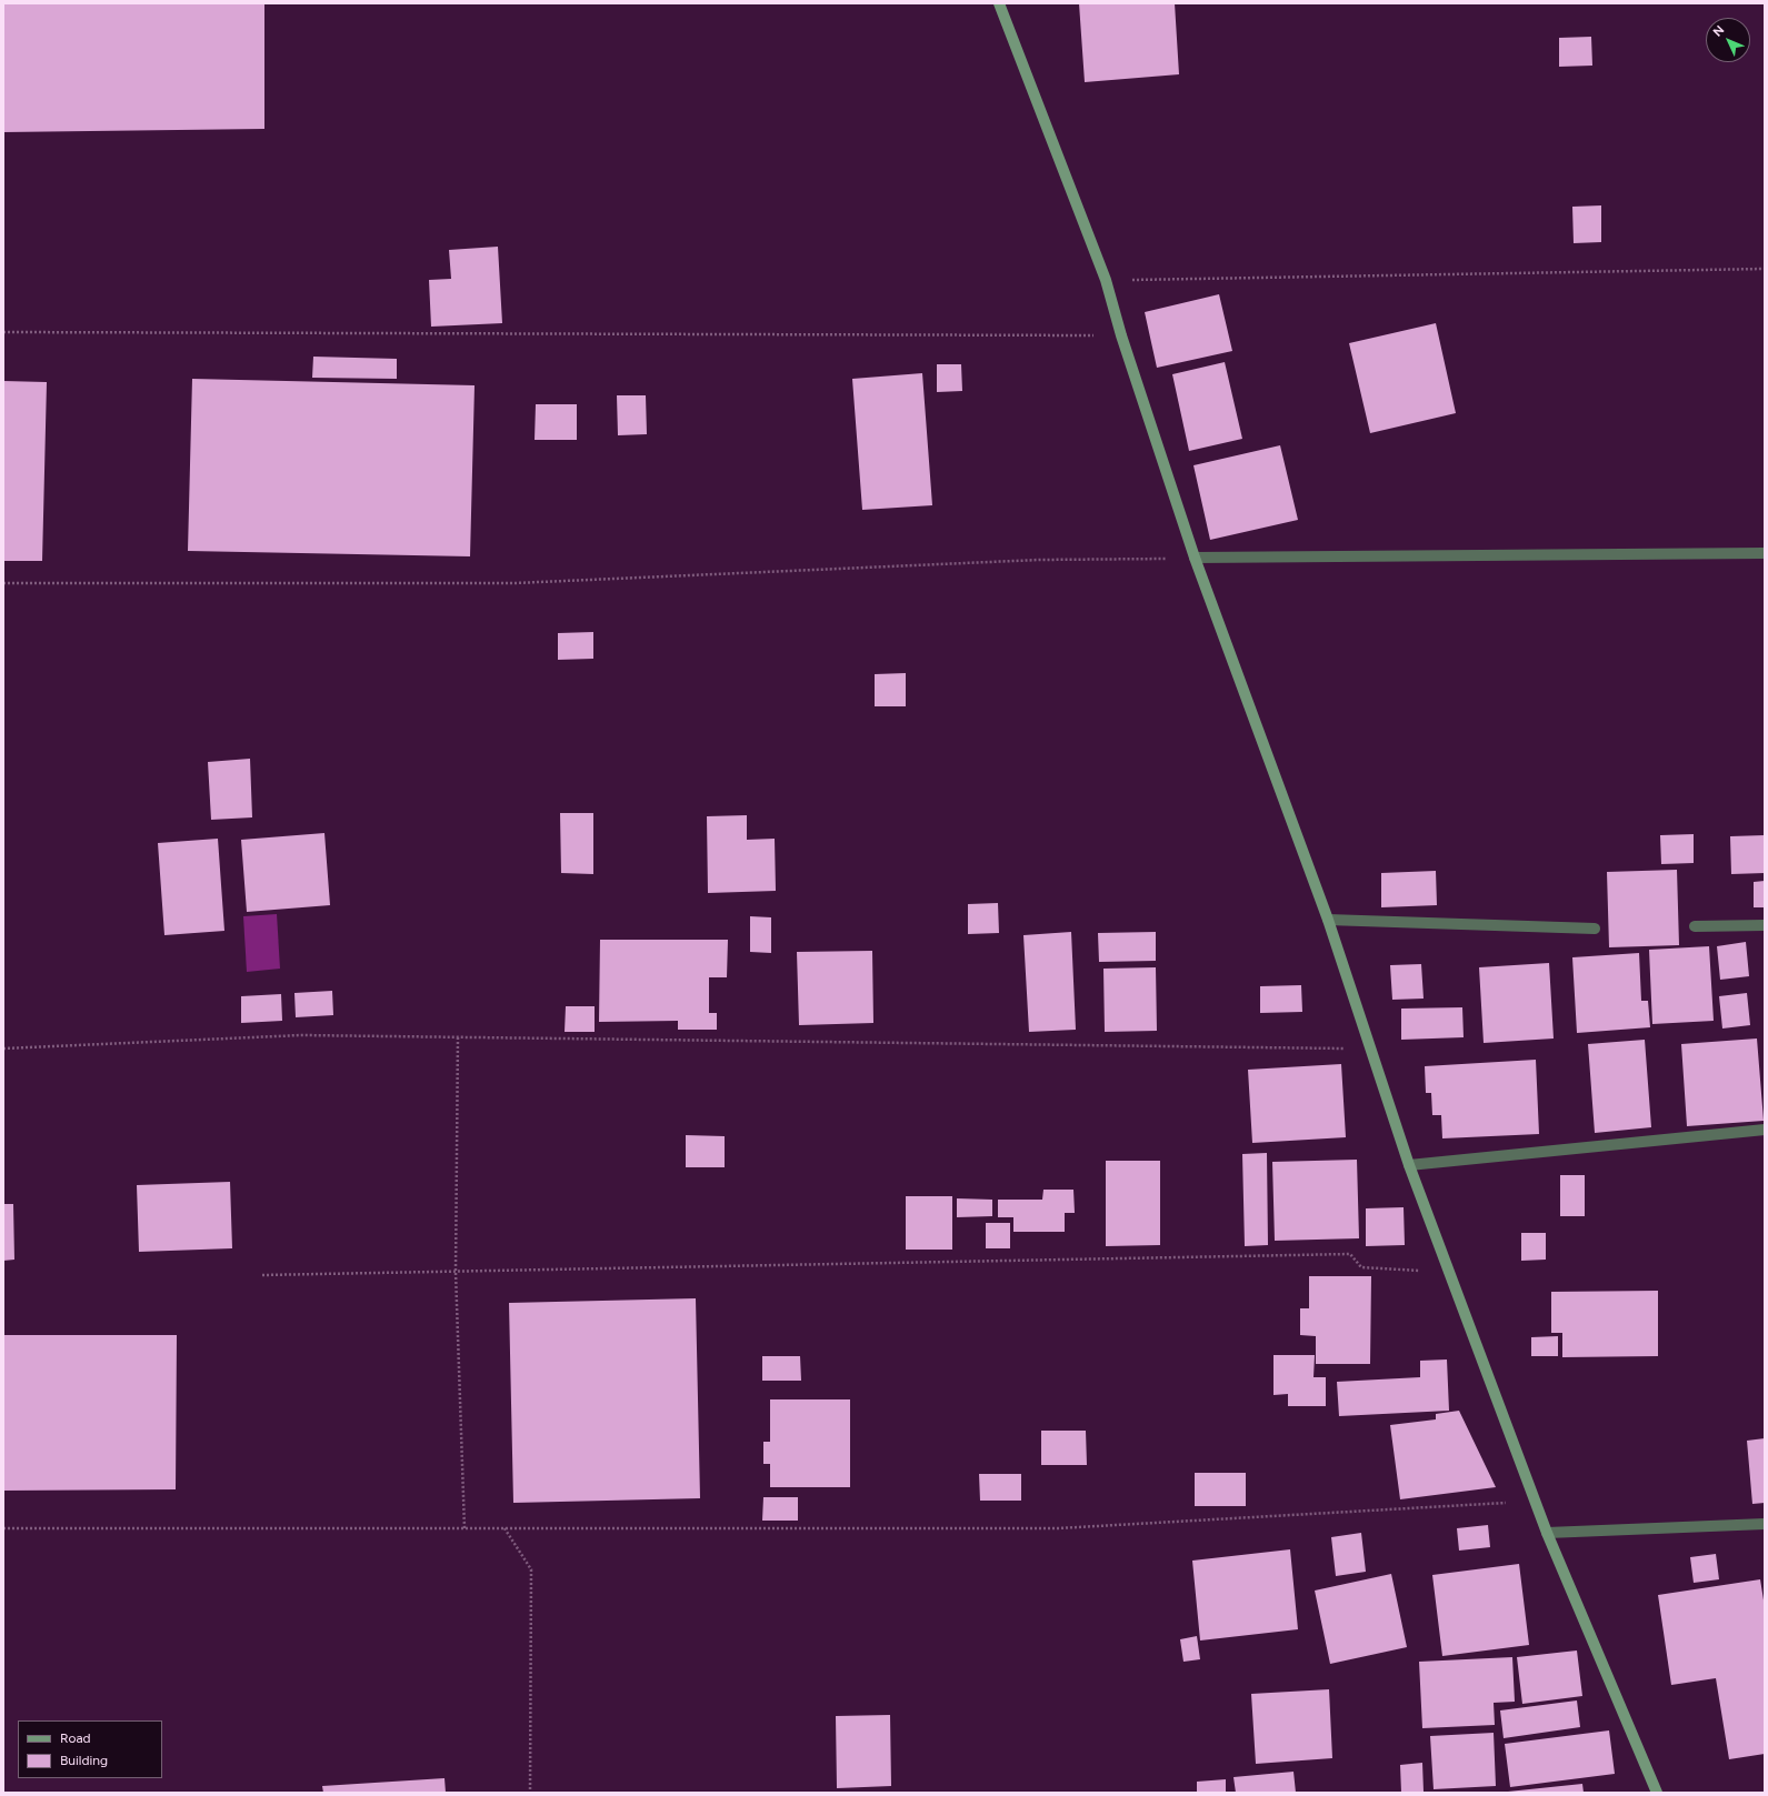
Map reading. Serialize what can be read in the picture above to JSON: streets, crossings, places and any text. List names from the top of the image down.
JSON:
{
  "legend": ["Road", "Building"],
  "north": "top left"
}
